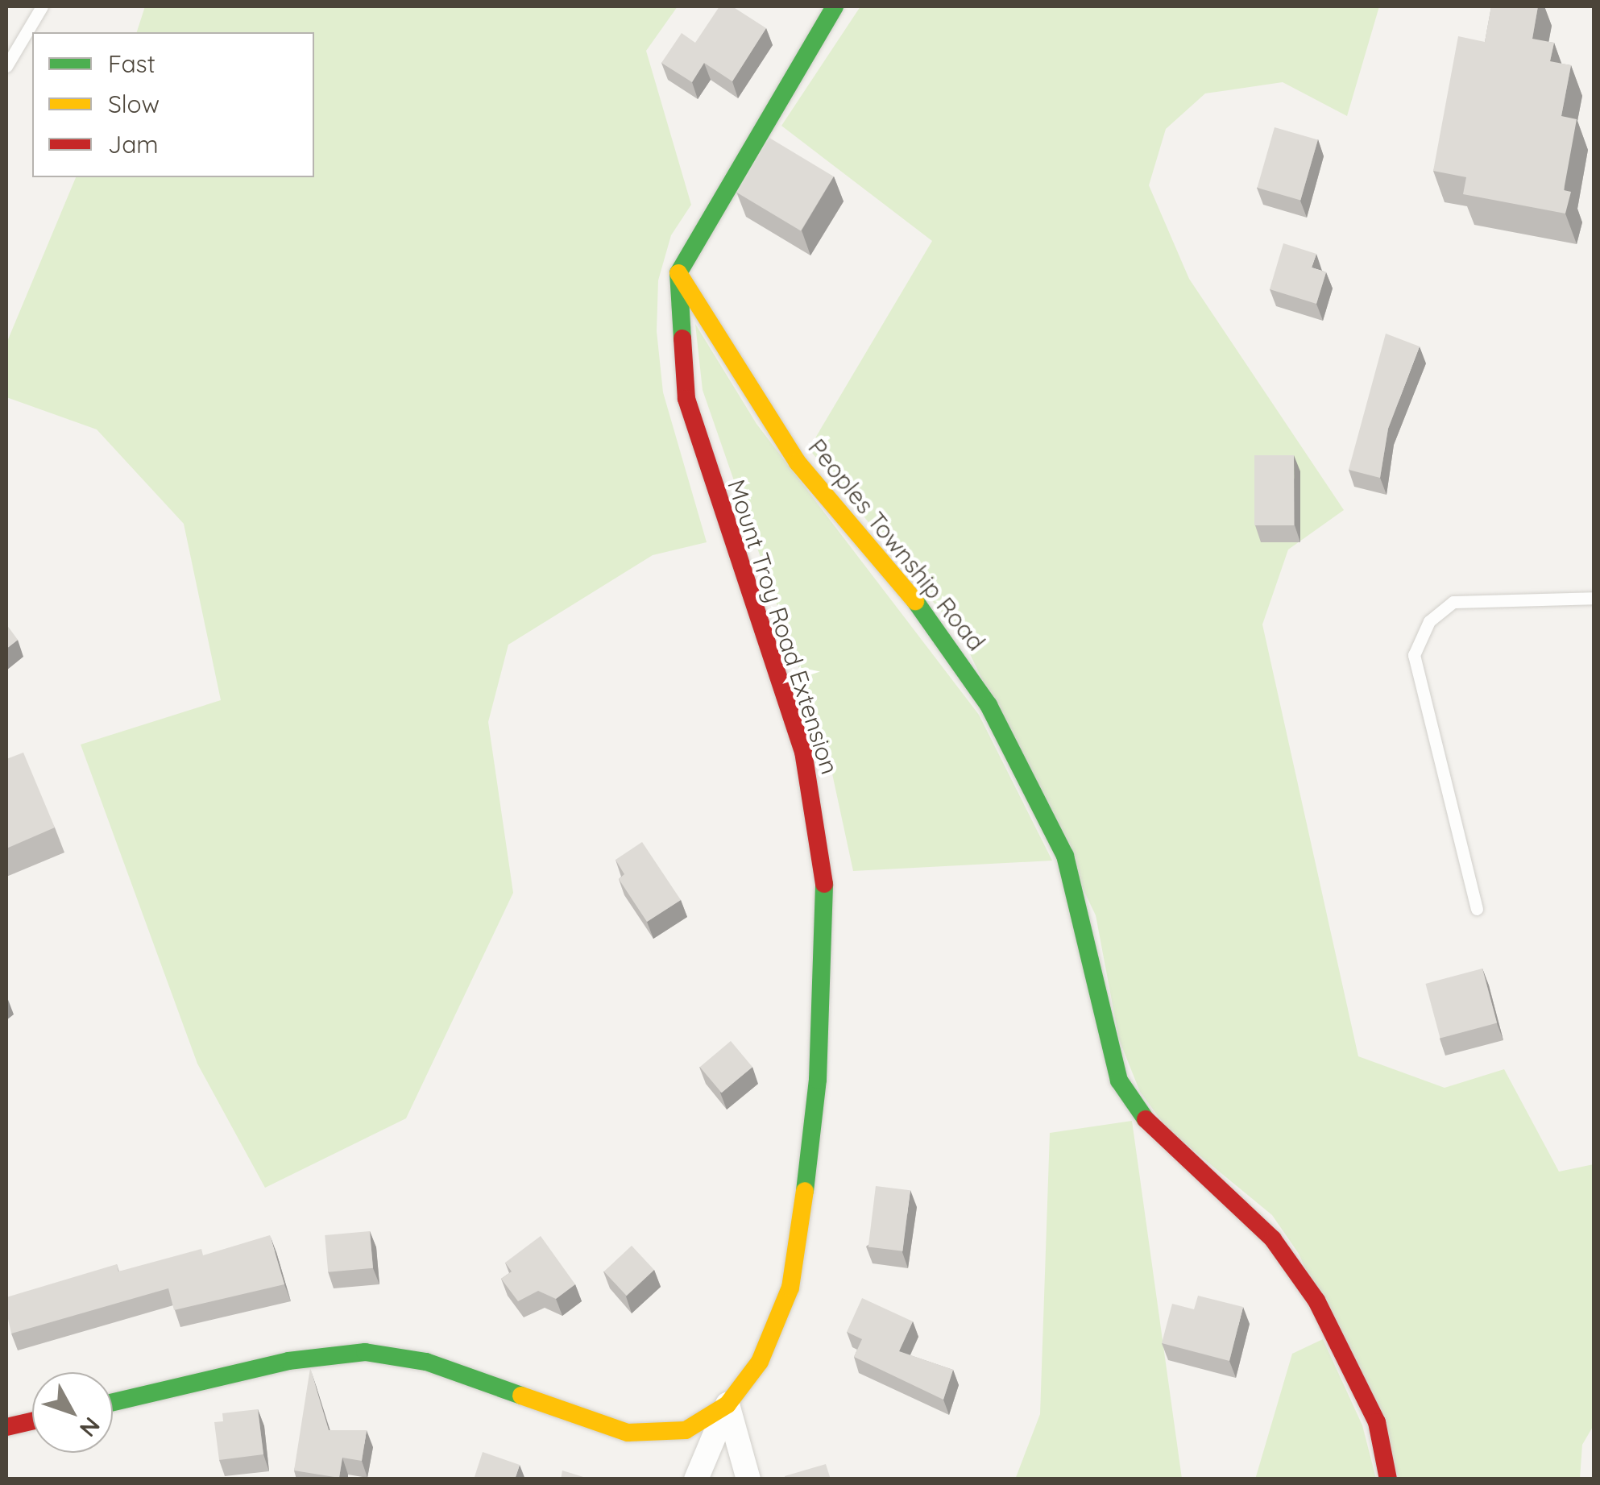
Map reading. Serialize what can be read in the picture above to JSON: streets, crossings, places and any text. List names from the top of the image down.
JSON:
{
  "streets": {
    "street": ["Peoples Township Road", "Mount Troy Road Extension"]
  },
  "crossings": [
    ["Peoples Township Road", "Mount Troy Road Extension"]
  ],
  "legend": ["Fast", "Slow", "Jam"],
  "north": "bottom right"
}
